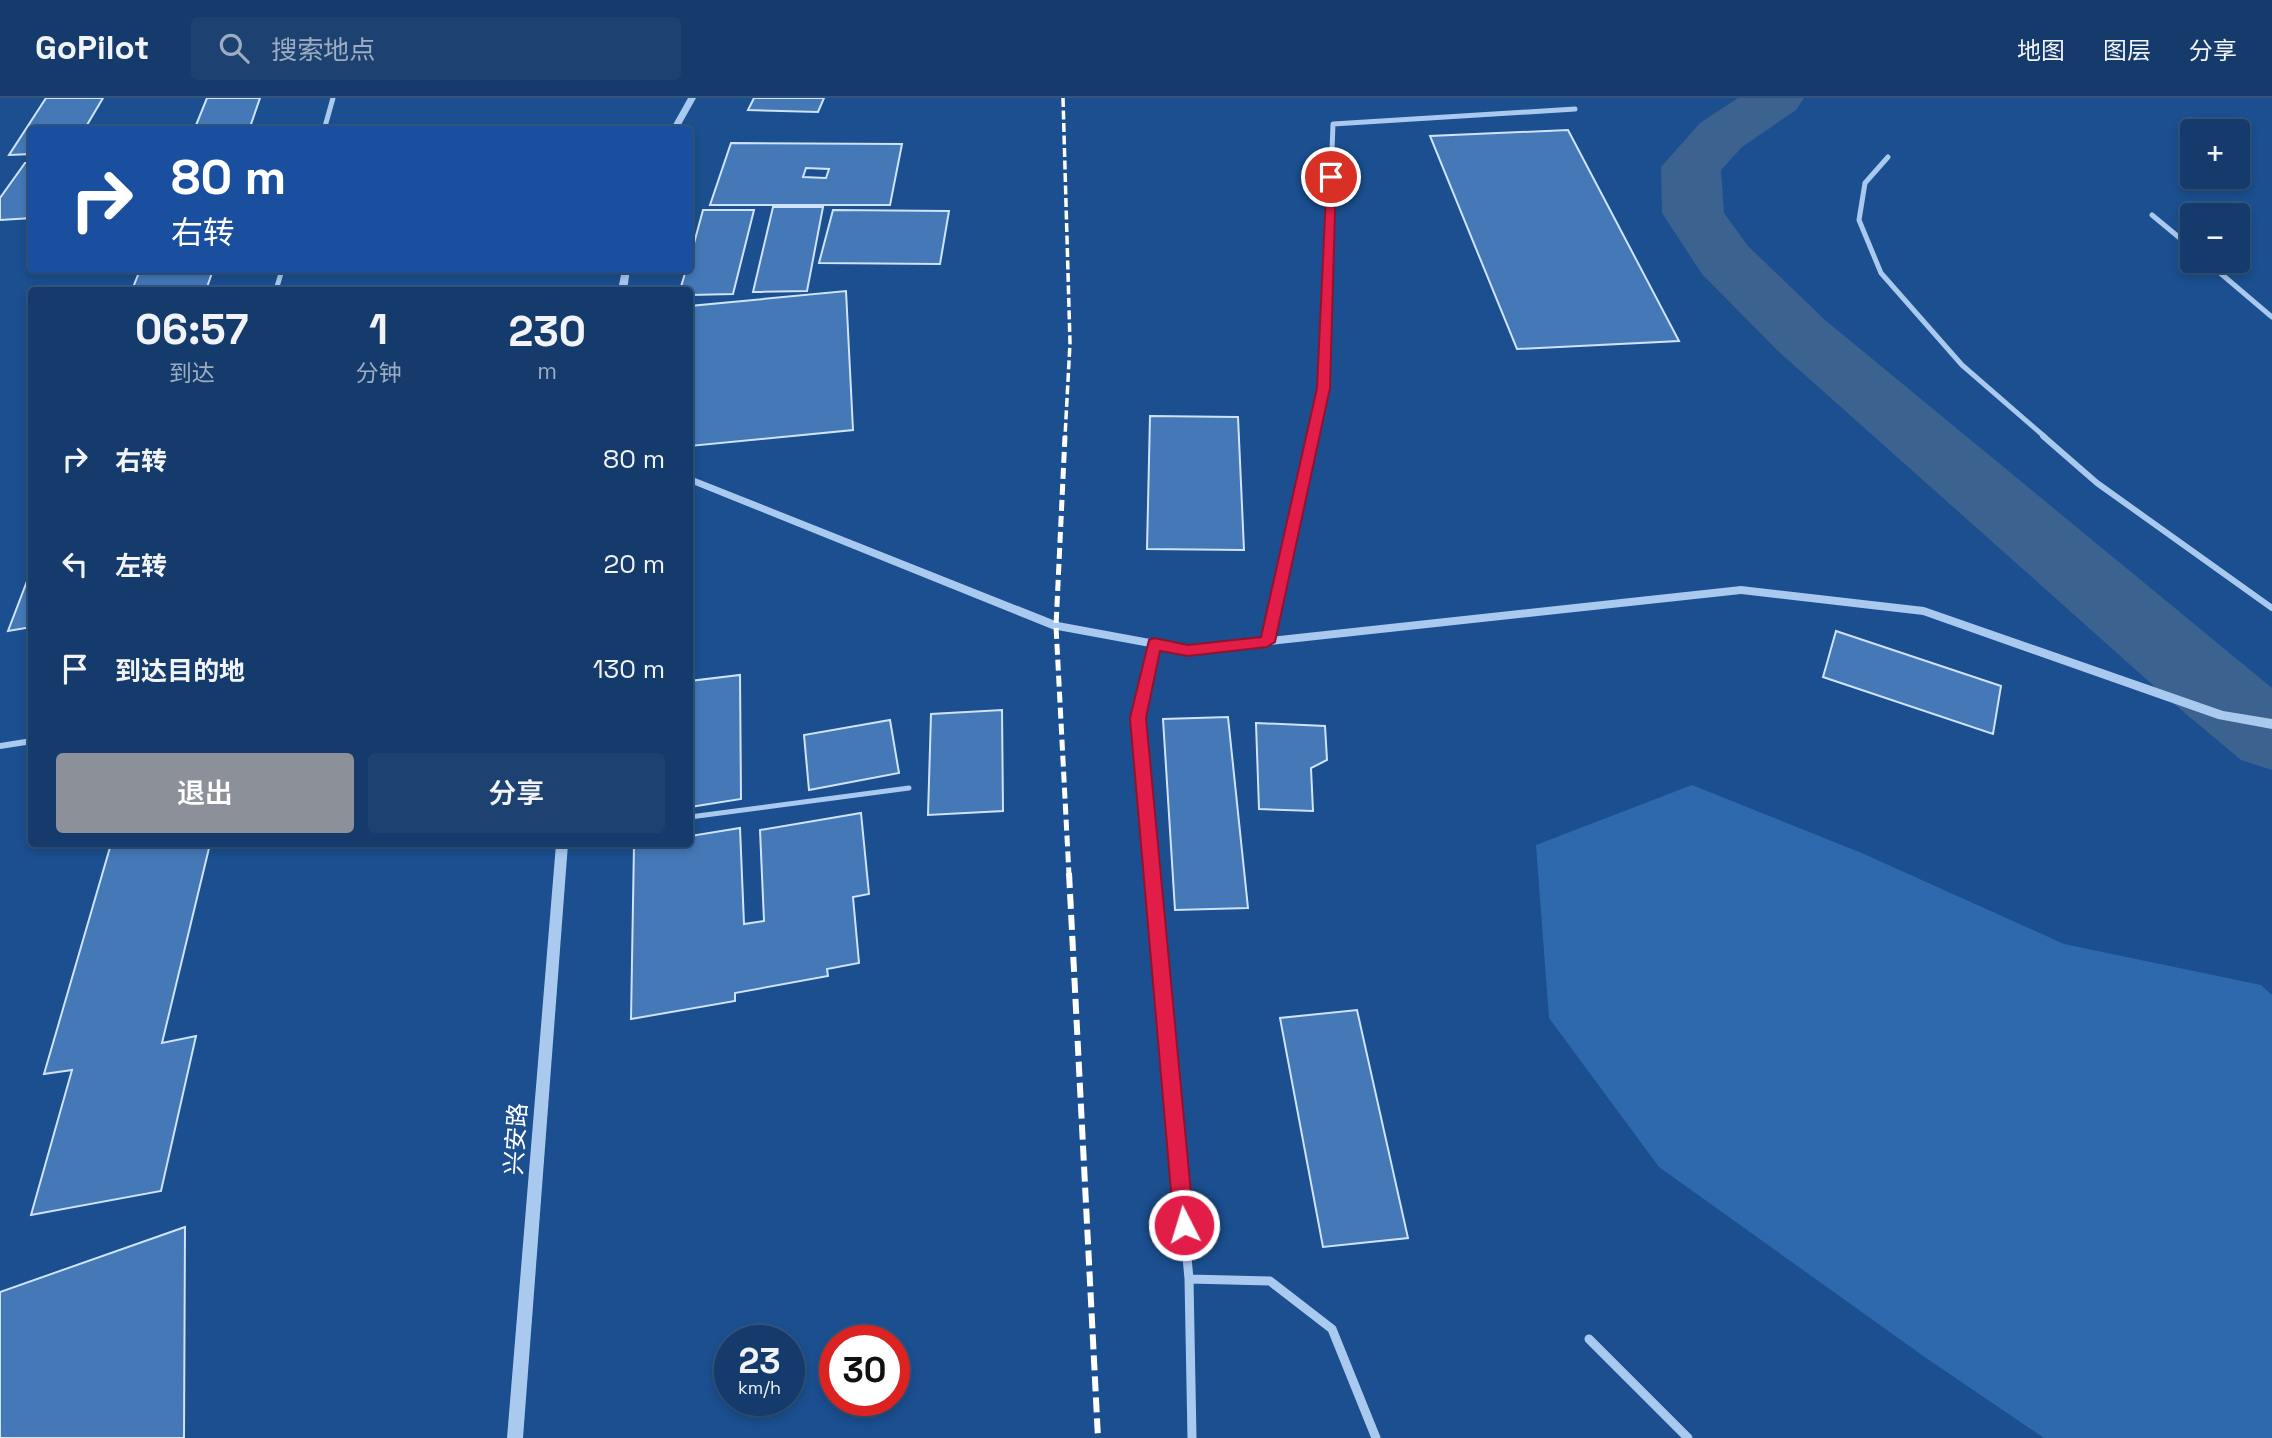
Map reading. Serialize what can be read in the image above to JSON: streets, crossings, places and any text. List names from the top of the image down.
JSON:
{
  "streets": {
    "street": ["兴安路"]
  },
  "page": {
    "header": "GoPilot",
    "search": "搜索地点",
    "nav": ["地图", "图层", "分享"],
    "map_buttons": ["+", "−"],
    "turn": ["80 m", "右转"],
    "eta": [
      "06:57",
      "到达",
      "1",
      "分钟",
      "230",
      "m"
    ],
    "list": [
      {
        "name": "右转",
        "value": "80 m"
      },
      {
        "name": "左转",
        "value": "20 m"
      },
      {
        "name": "到达目的地",
        "value": "130 m"
      }
    ],
    "buttons": ["退出", "分享"],
    "speed": "23 km/h",
    "limit": "30"
  }
}
